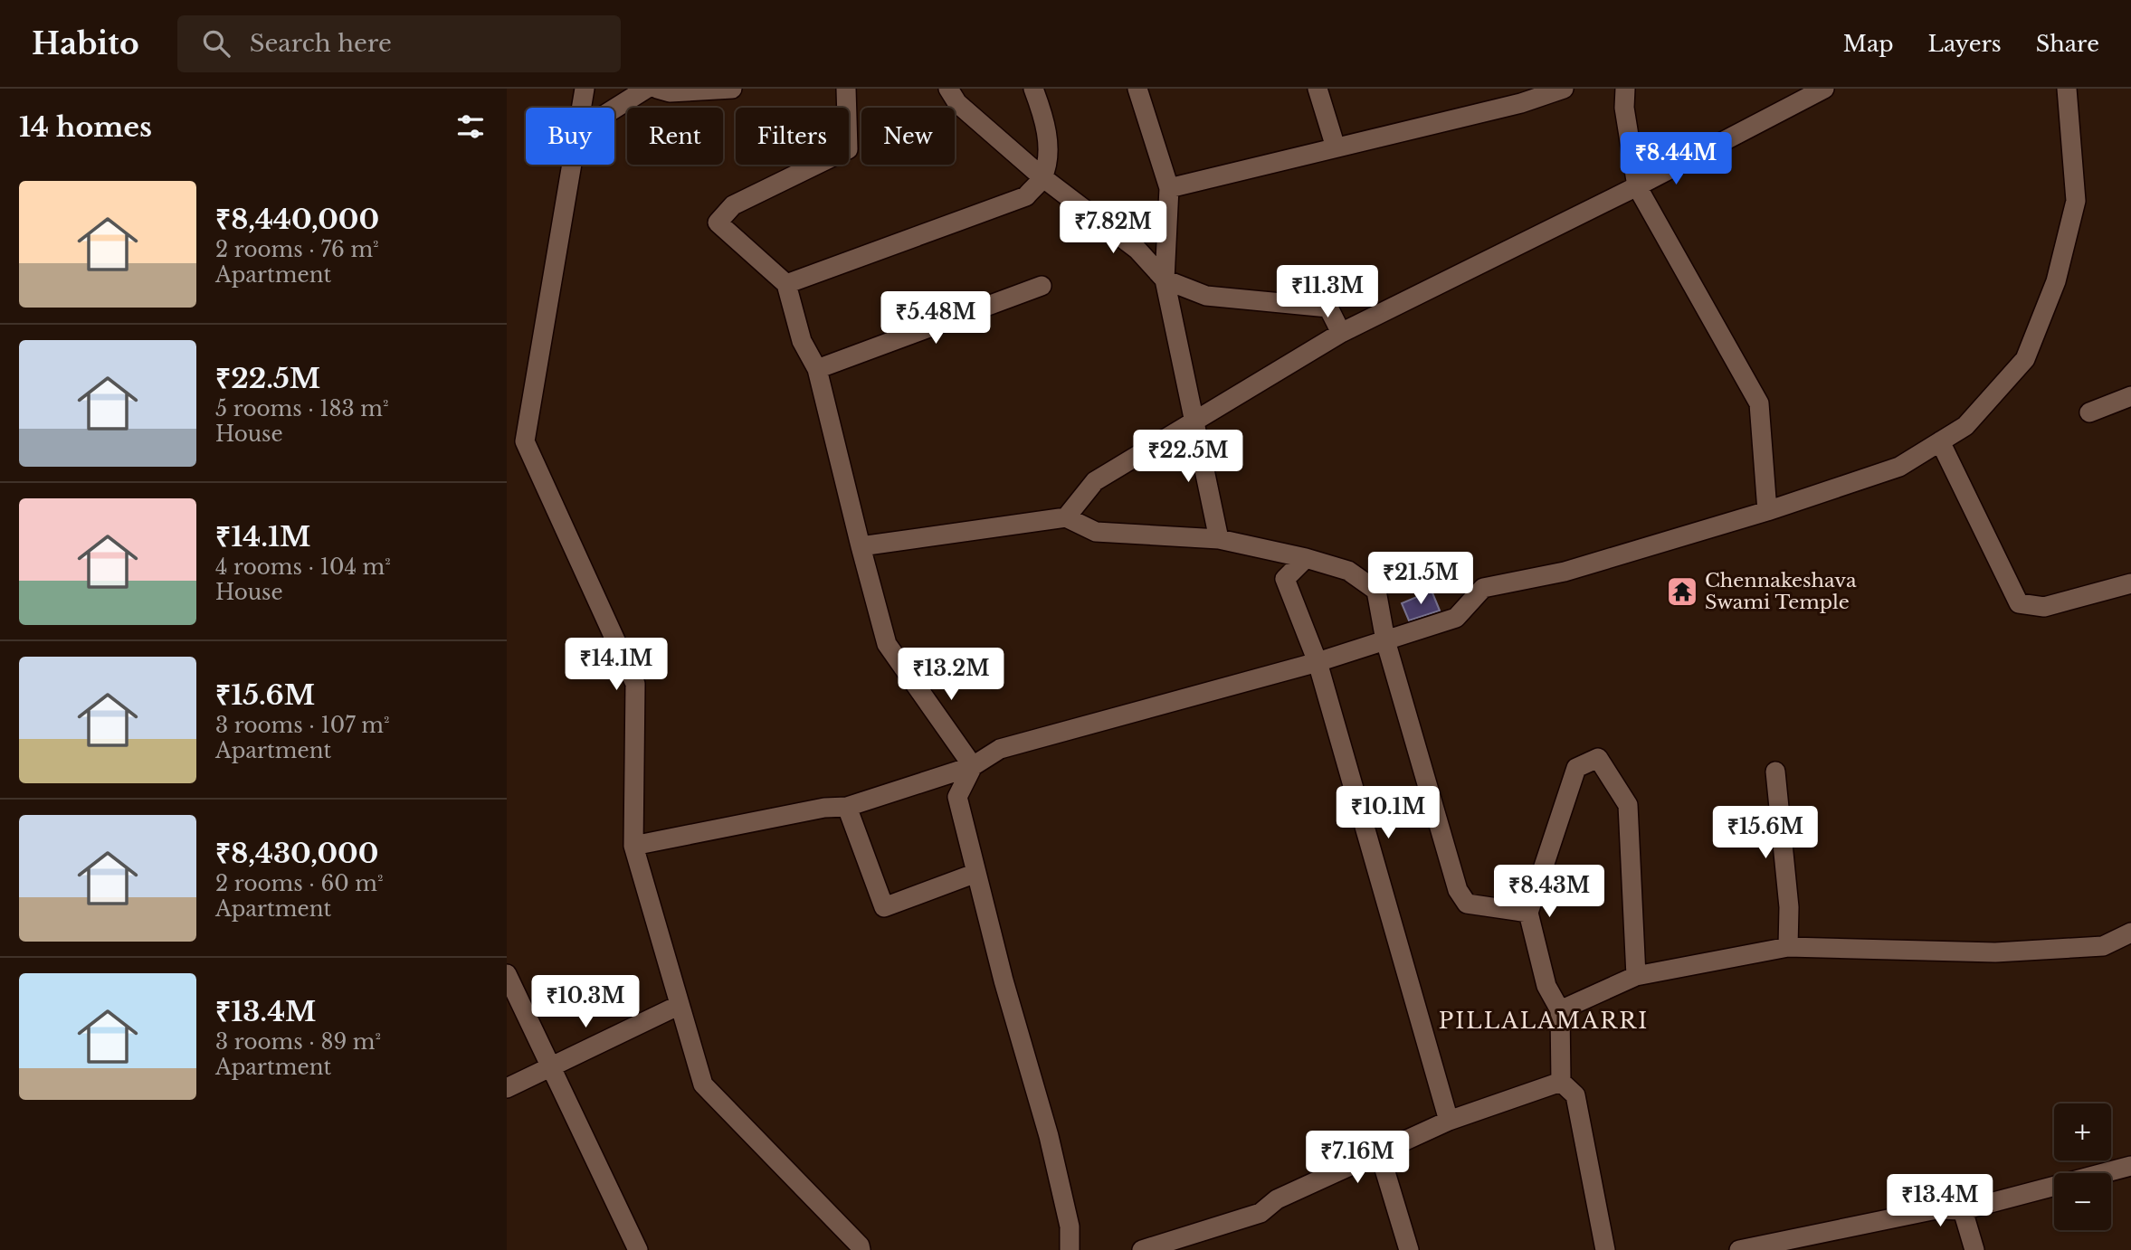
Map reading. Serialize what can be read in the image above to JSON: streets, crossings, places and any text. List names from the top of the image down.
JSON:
{
  "districts": ["PILLALAMARRI"],
  "places": {
    "temple": ["Chennakeshava Swami Temple"]
  },
  "page": {
    "header": "Habito",
    "search": "Search here",
    "nav": ["Map", "Layers", "Share"],
    "heading": "14 homes",
    "chip": [
      "Buy",
      "Rent",
      "Filters",
      "New"
    ],
    "price": [
      "₹8.44M",
      "₹7.82M",
      "₹11.3M",
      "₹5.48M",
      "₹22.5M",
      "₹21.5M",
      "₹14.1M",
      "₹13.2M",
      "₹10.1M",
      "₹15.6M",
      "₹8.43M",
      "₹10.3M",
      "₹7.16M",
      "₹13.4M"
    ],
    "list": [
      {
        "name": "₹8,440,000",
        "note": "2 rooms · 76 m² · Apartment"
      },
      {
        "name": "₹22.5M",
        "note": "5 rooms · 183 m² · House"
      },
      {
        "name": "₹14.1M",
        "note": "4 rooms · 104 m² · House"
      },
      {
        "name": "₹15.6M",
        "note": "3 rooms · 107 m² · Apartment"
      },
      {
        "name": "₹8,430,000",
        "note": "2 rooms · 60 m² · Apartment"
      },
      {
        "name": "₹13.4M",
        "note": "3 rooms · 89 m² · Apartment"
      }
    ],
    "map_buttons": ["+", "−"]
  }
}
